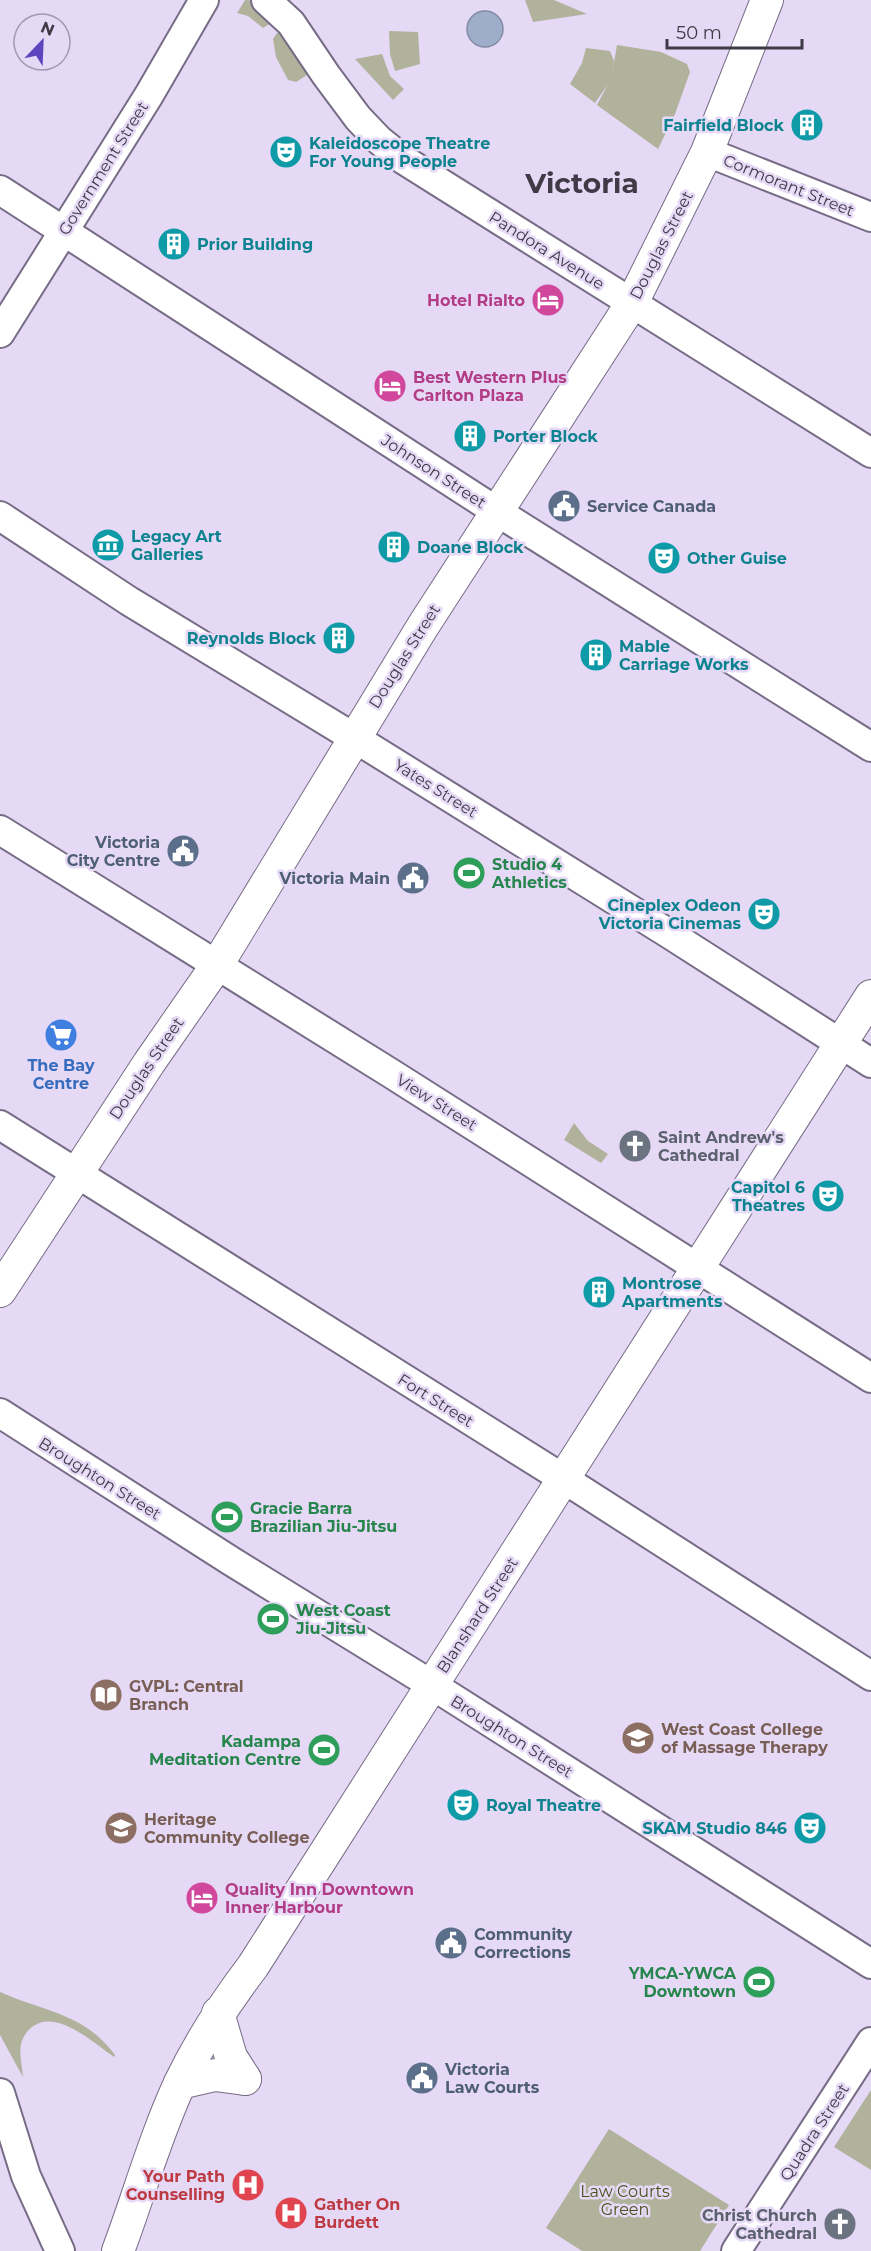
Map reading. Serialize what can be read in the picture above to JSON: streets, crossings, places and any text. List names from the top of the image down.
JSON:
{
  "streets": {
    "main road": [
      "Government Street",
      "Cormorant Street",
      "Douglas Street",
      "Pandora Avenue",
      "Johnson Street",
      "Yates Street",
      "View Street",
      "Fort Street",
      "Broughton Street",
      "Blanshard Street",
      "Quadra Street"
    ]
  },
  "crossings": [
    ["Government Street", "Johnson Street"],
    ["Cormorant Street", "Douglas Street"],
    ["Douglas Street", "Pandora Avenue"],
    ["Douglas Street", "Johnson Street"],
    ["Douglas Street", "Yates Street"],
    ["Douglas Street", "View Street"],
    ["Douglas Street", "Fort Street"],
    ["Yates Street", "Blanshard Street"],
    ["View Street", "Blanshard Street"],
    ["Fort Street", "Blanshard Street"],
    ["Broughton Street", "Blanshard Street"]
  ],
  "districts": ["Victoria"],
  "parks": ["Law Courts Green"],
  "places": {
    "building": [
      "Fairfield Block",
      "Prior Building",
      "Porter Block",
      "Doane Block",
      "Reynolds Block",
      "Mable Carriage Works",
      "Montrose Apartments"
    ],
    "theatre": [
      "Kaleidoscope Theatre For Young People",
      "Other Guise",
      "Cineplex Odeon Victoria Cinemas",
      "Capitol 6 Theatres",
      "Royal Theatre",
      "SKAM Studio 846"
    ],
    "hotel": ["Hotel Rialto", "Best Western Plus Carlton Plaza", "Quality Inn Downtown Inner Harbour"],
    "public building": [
      "Service Canada",
      "Victoria City Centre",
      "Victoria Main",
      "Community Corrections",
      "Victoria Law Courts"
    ],
    "museum": ["Legacy Art Galleries"],
    "sports": [
      "Studio 4 Athletics",
      "Gracie Barra Brazilian Jiu-Jitsu",
      "West Coast Jiu-Jitsu",
      "Kadampa Meditation Centre",
      "YMCA-YWCA Downtown"
    ],
    "supermarket": ["The Bay Centre"],
    "church": ["Saint Andrew's Cathedral", "Christ Church Cathedral"],
    "library": ["GVPL: Central Branch"],
    "school or university": ["West Coast College of Massage Therapy", "Heritage Community College"],
    "hospital": ["Your Path Counselling", "Gather On Burdett"]
  },
  "scale_bar": "50 m",
  "north": "top right"
}
